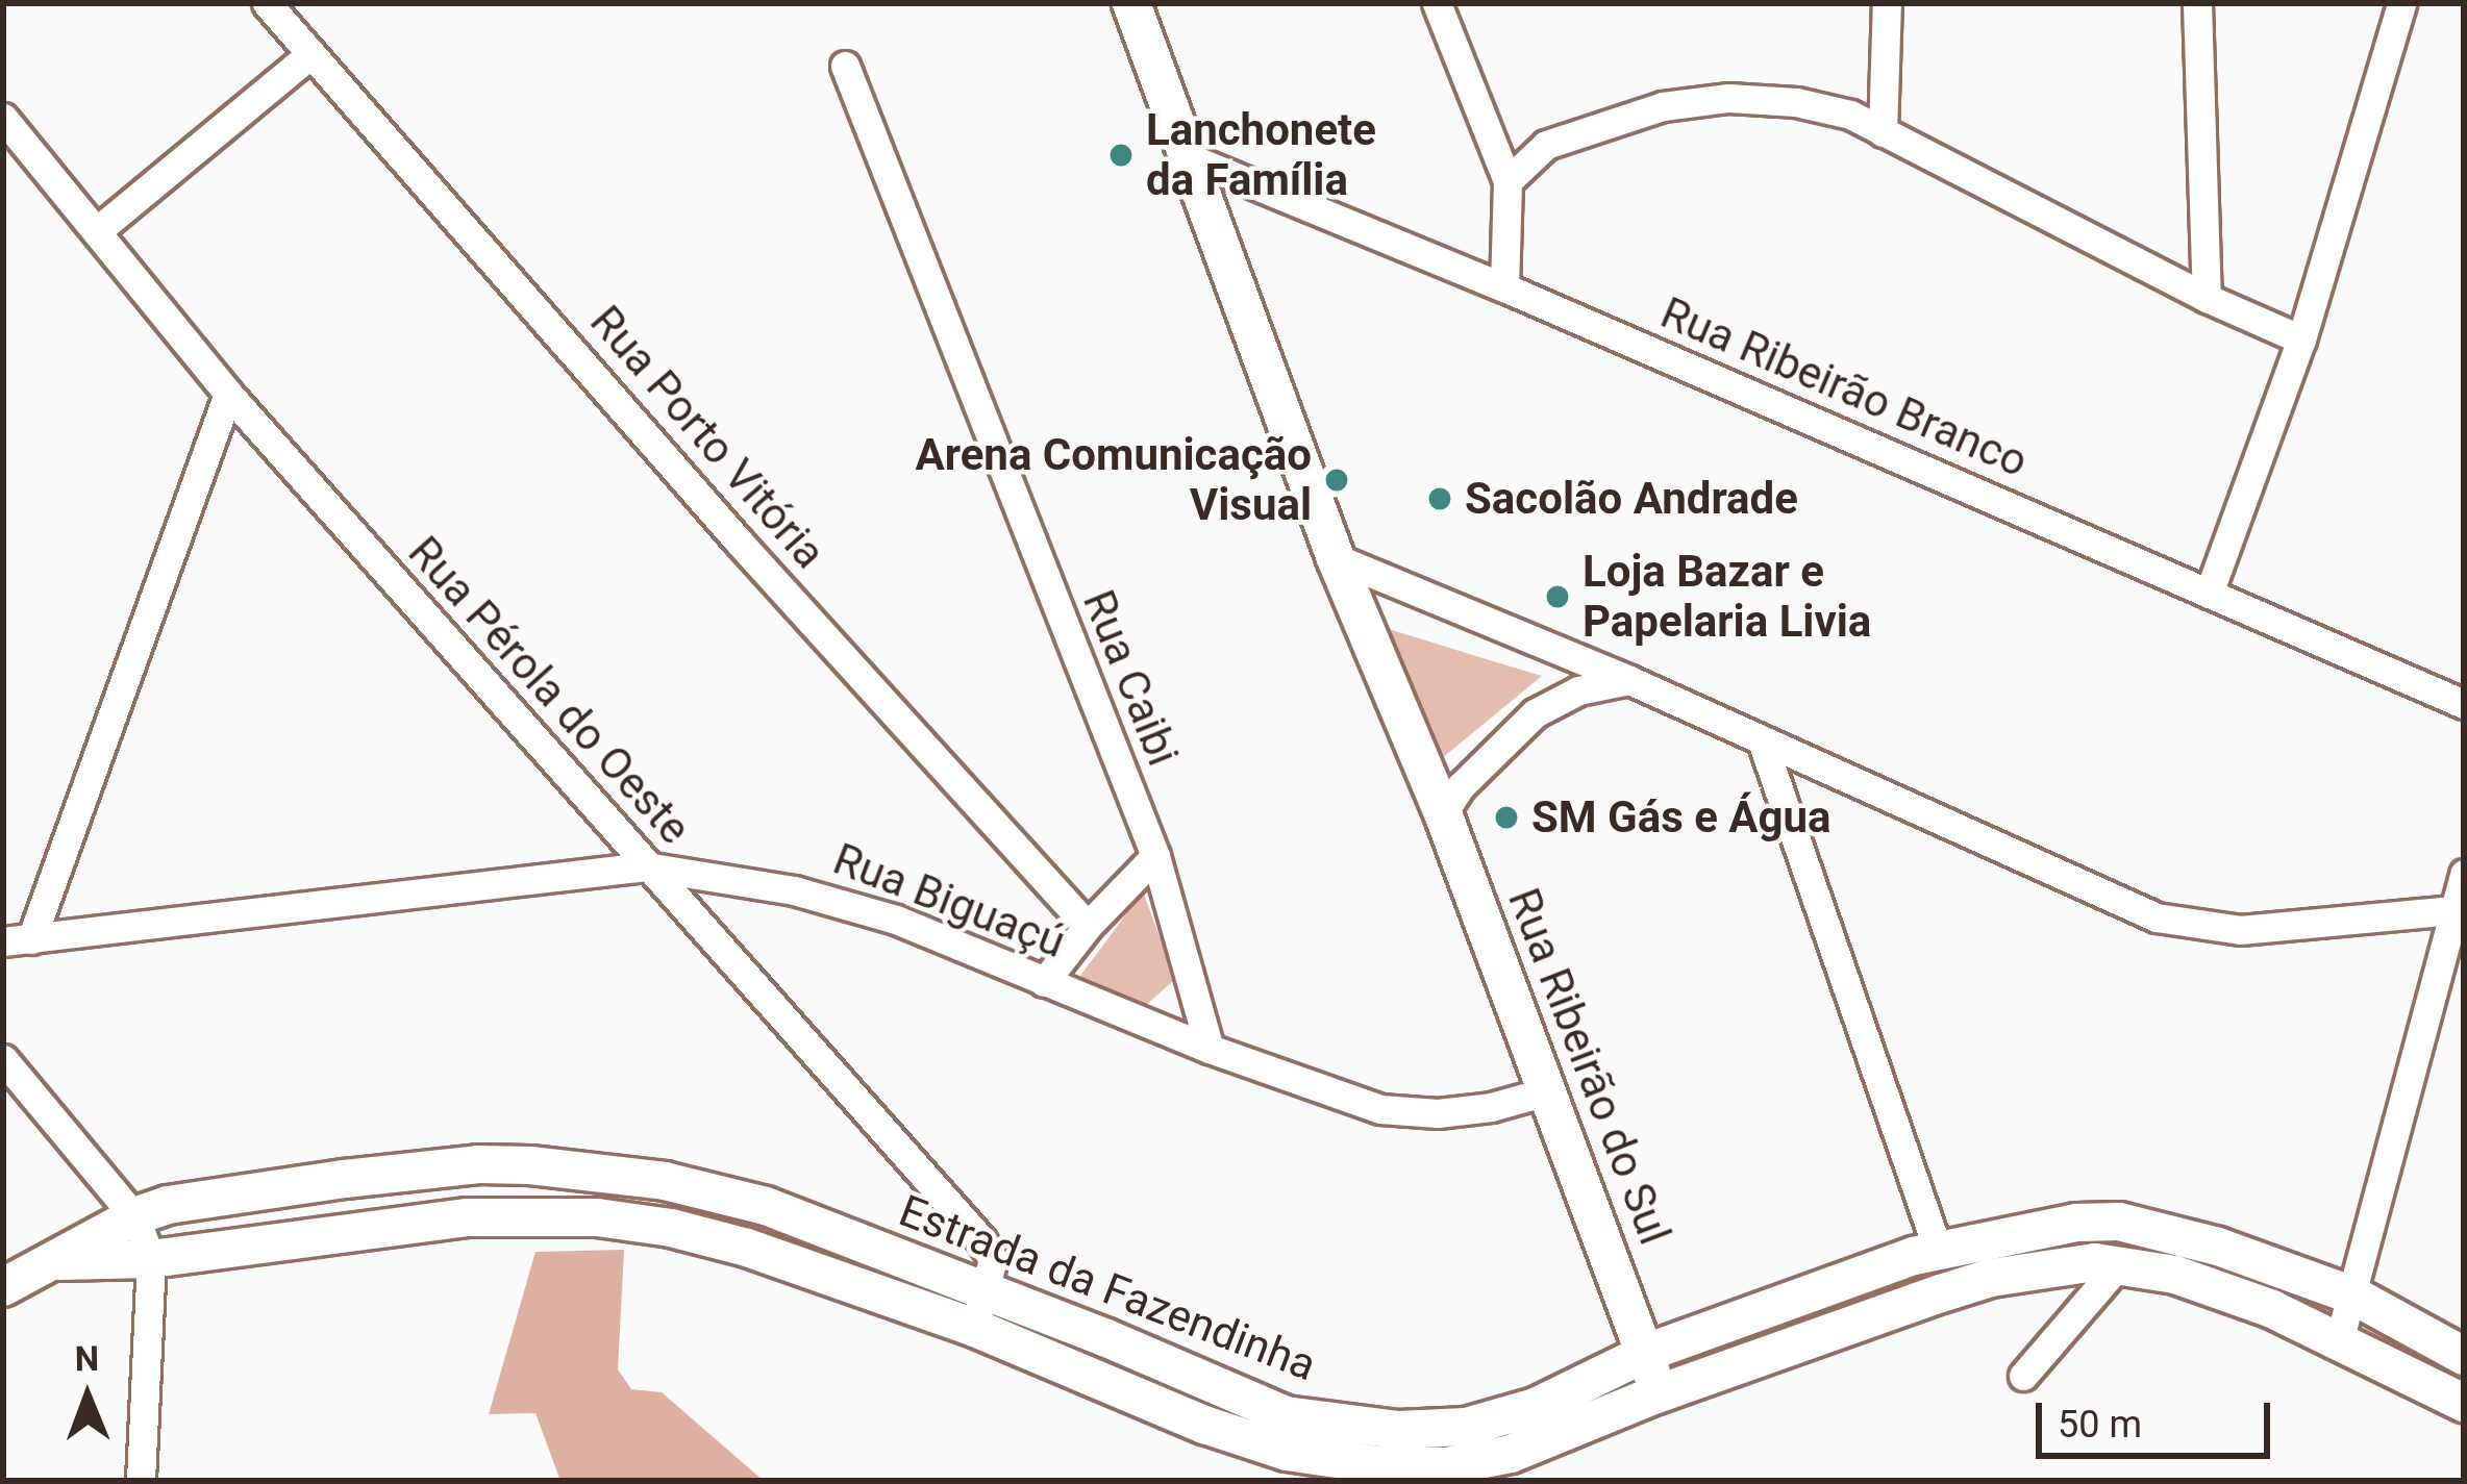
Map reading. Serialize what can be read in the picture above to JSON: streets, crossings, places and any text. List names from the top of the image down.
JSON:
{
  "streets": {
    "main road": ["Rua Ribeirão do Sul", "Estrada da Fazendinha"],
    "street": [
      "Rua Ribeirão Branco",
      "Rua Porto Vitória",
      "Rua Caibi",
      "Rua Pérola do Oeste",
      "Rua Biguaçú"
    ]
  },
  "crossings": [
    ["Rua Ribeirão Branco", "Rua Ribeirão do Sul"],
    ["Rua Caibi", "Rua Biguaçú"],
    ["Rua Pérola do Oeste", "Rua Biguaçú"],
    ["Rua Pérola do Oeste", "Estrada da Fazendinha"],
    ["Rua Biguaçú", "Rua Ribeirão do Sul"],
    ["Rua Ribeirão do Sul", "Estrada da Fazendinha"]
  ],
  "places": [
    "Lanchonete da Família",
    "Arena Comunicação Visual",
    "Sacolão Andrade",
    "Loja Bazar e Papelaria Livia",
    "SM Gás e Água"
  ],
  "scale_bar": "50 m",
  "north": "top"
}
